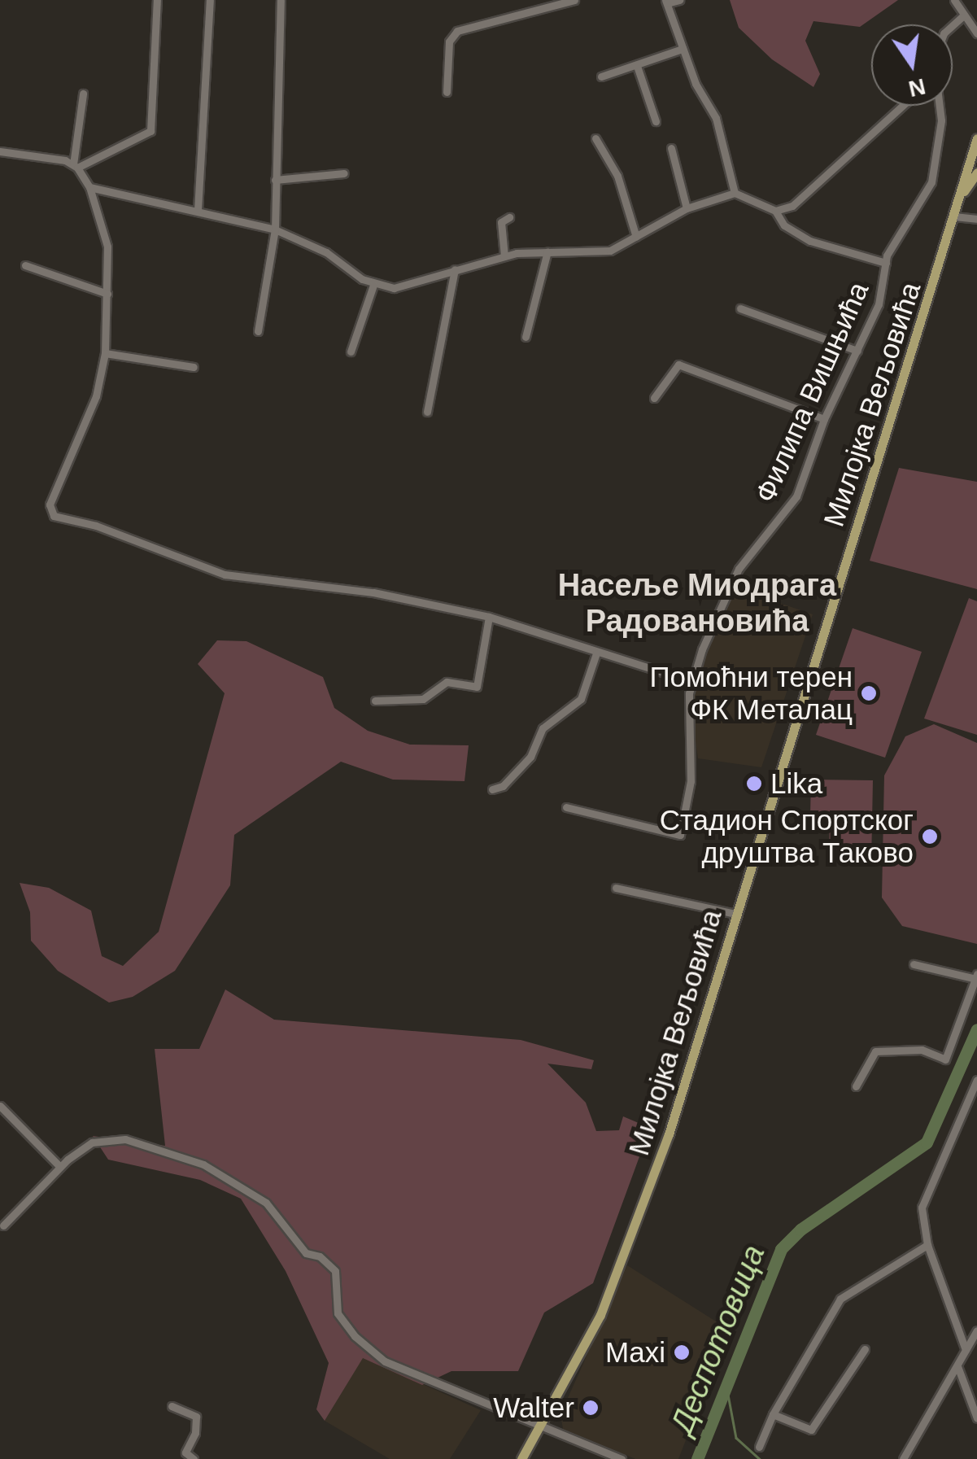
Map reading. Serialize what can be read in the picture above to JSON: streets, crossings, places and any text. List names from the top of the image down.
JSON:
{
  "streets": {
    "main road": ["Милојка Вељовића"],
    "street": ["Филипа Вишњића"]
  },
  "districts": ["Насеље Миодрага Радовановића"],
  "water": ["Деспотовица"],
  "places": [
    "Помоћни терен ФК Металац",
    "Lika",
    "Стадион Спортског друштва Таково",
    "Maxi",
    "Walter"
  ],
  "north": "bottom"
}
